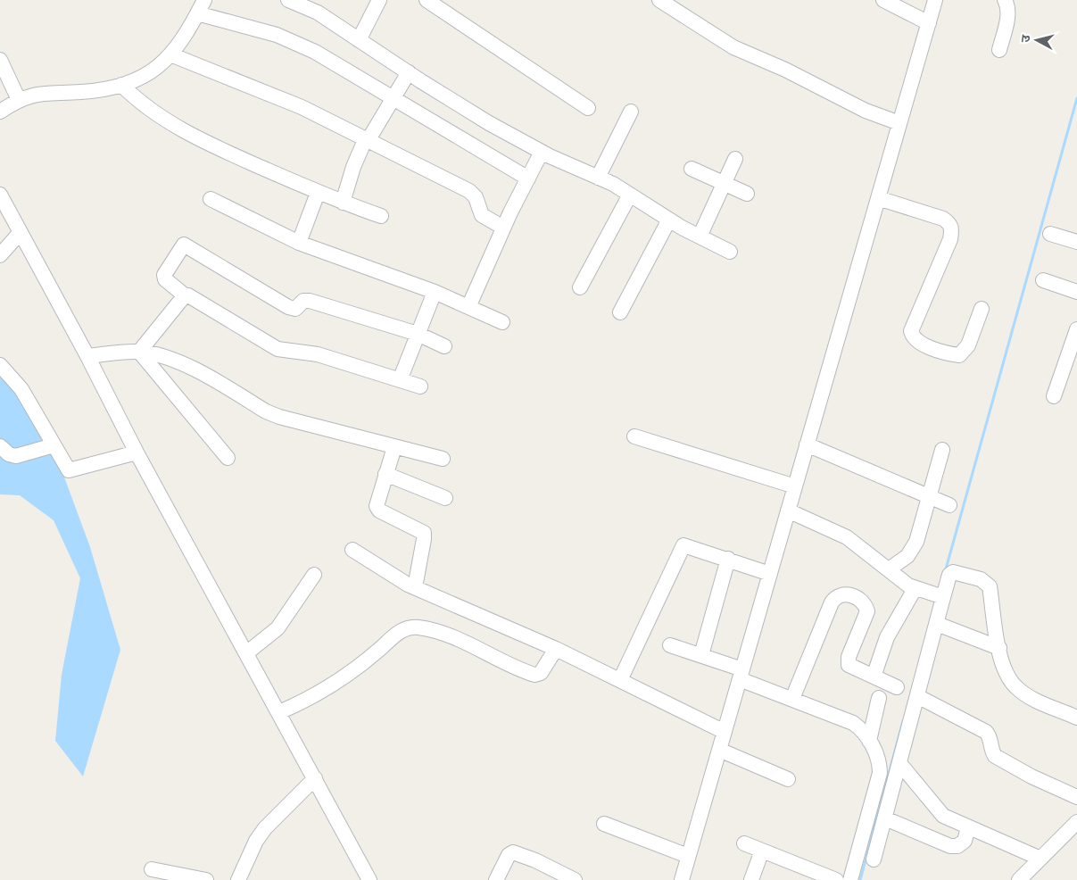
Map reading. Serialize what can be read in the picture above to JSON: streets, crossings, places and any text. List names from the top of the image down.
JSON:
{
  "north": "left"
}
